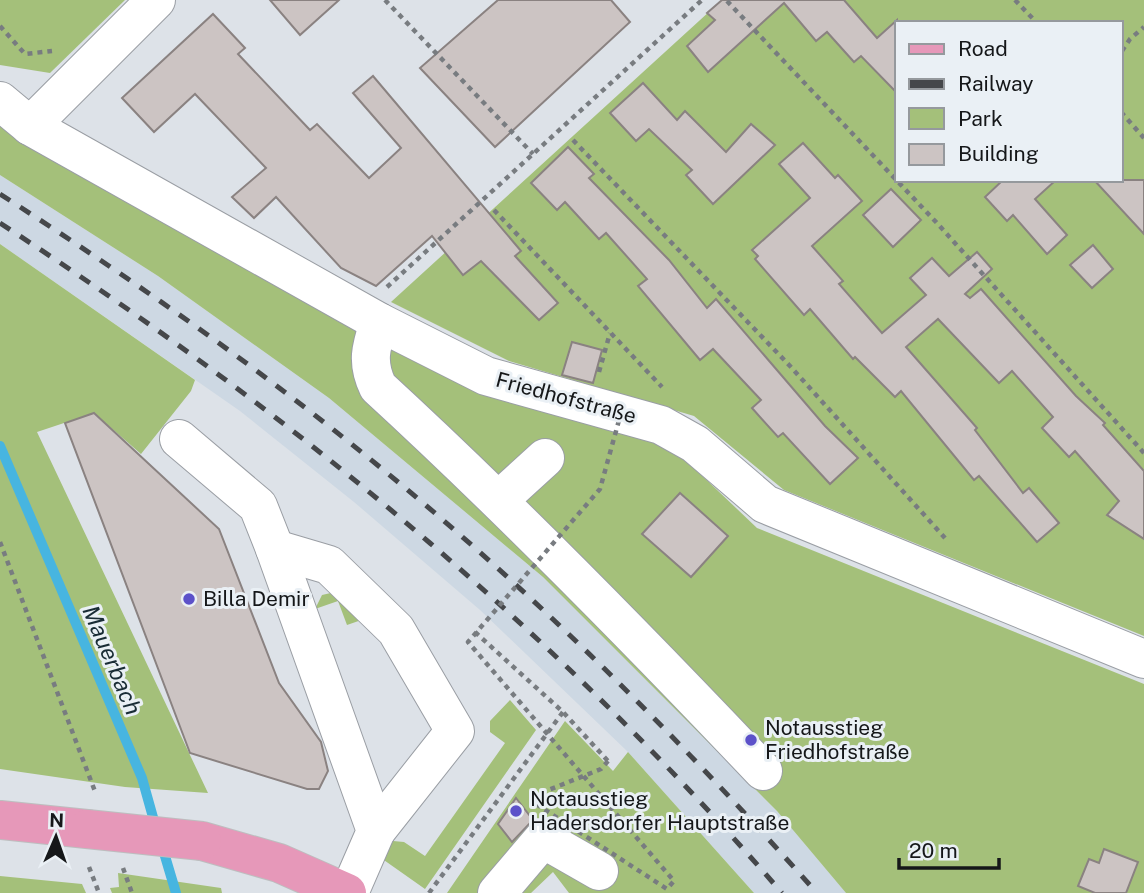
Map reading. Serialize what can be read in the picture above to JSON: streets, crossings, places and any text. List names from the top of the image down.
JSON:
{
  "streets": {
    "street": ["Friedhofstraße"]
  },
  "water": ["Mauerbach"],
  "places": ["Billa Demir", "Notausstieg Friedhofstraße", "Notausstieg Hadersdorfer Hauptstraße"],
  "legend": [
    "Road",
    "Railway",
    "Park",
    "Building"
  ],
  "scale_bar": "20 m",
  "north": "top"
}
